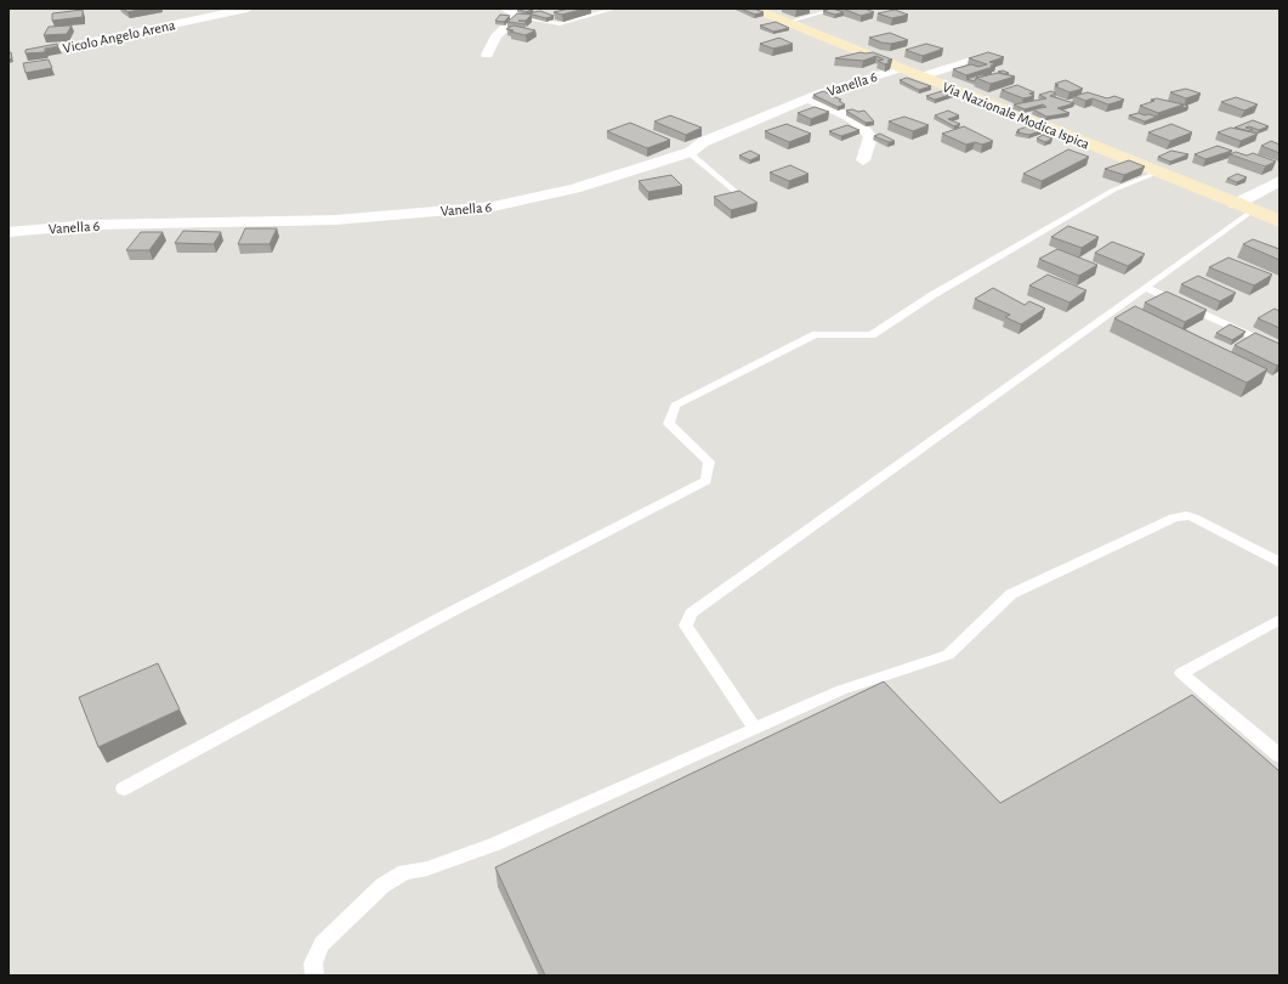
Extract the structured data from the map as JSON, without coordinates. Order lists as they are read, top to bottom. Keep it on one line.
{"streets":{"main road":["Via Nazionale Modica Ispica"],"street":["Vicolo Angelo Arena","Vanella 6"]},"crossings":[["Vanella 6","Via Nazionale Modica Ispica"]]}
